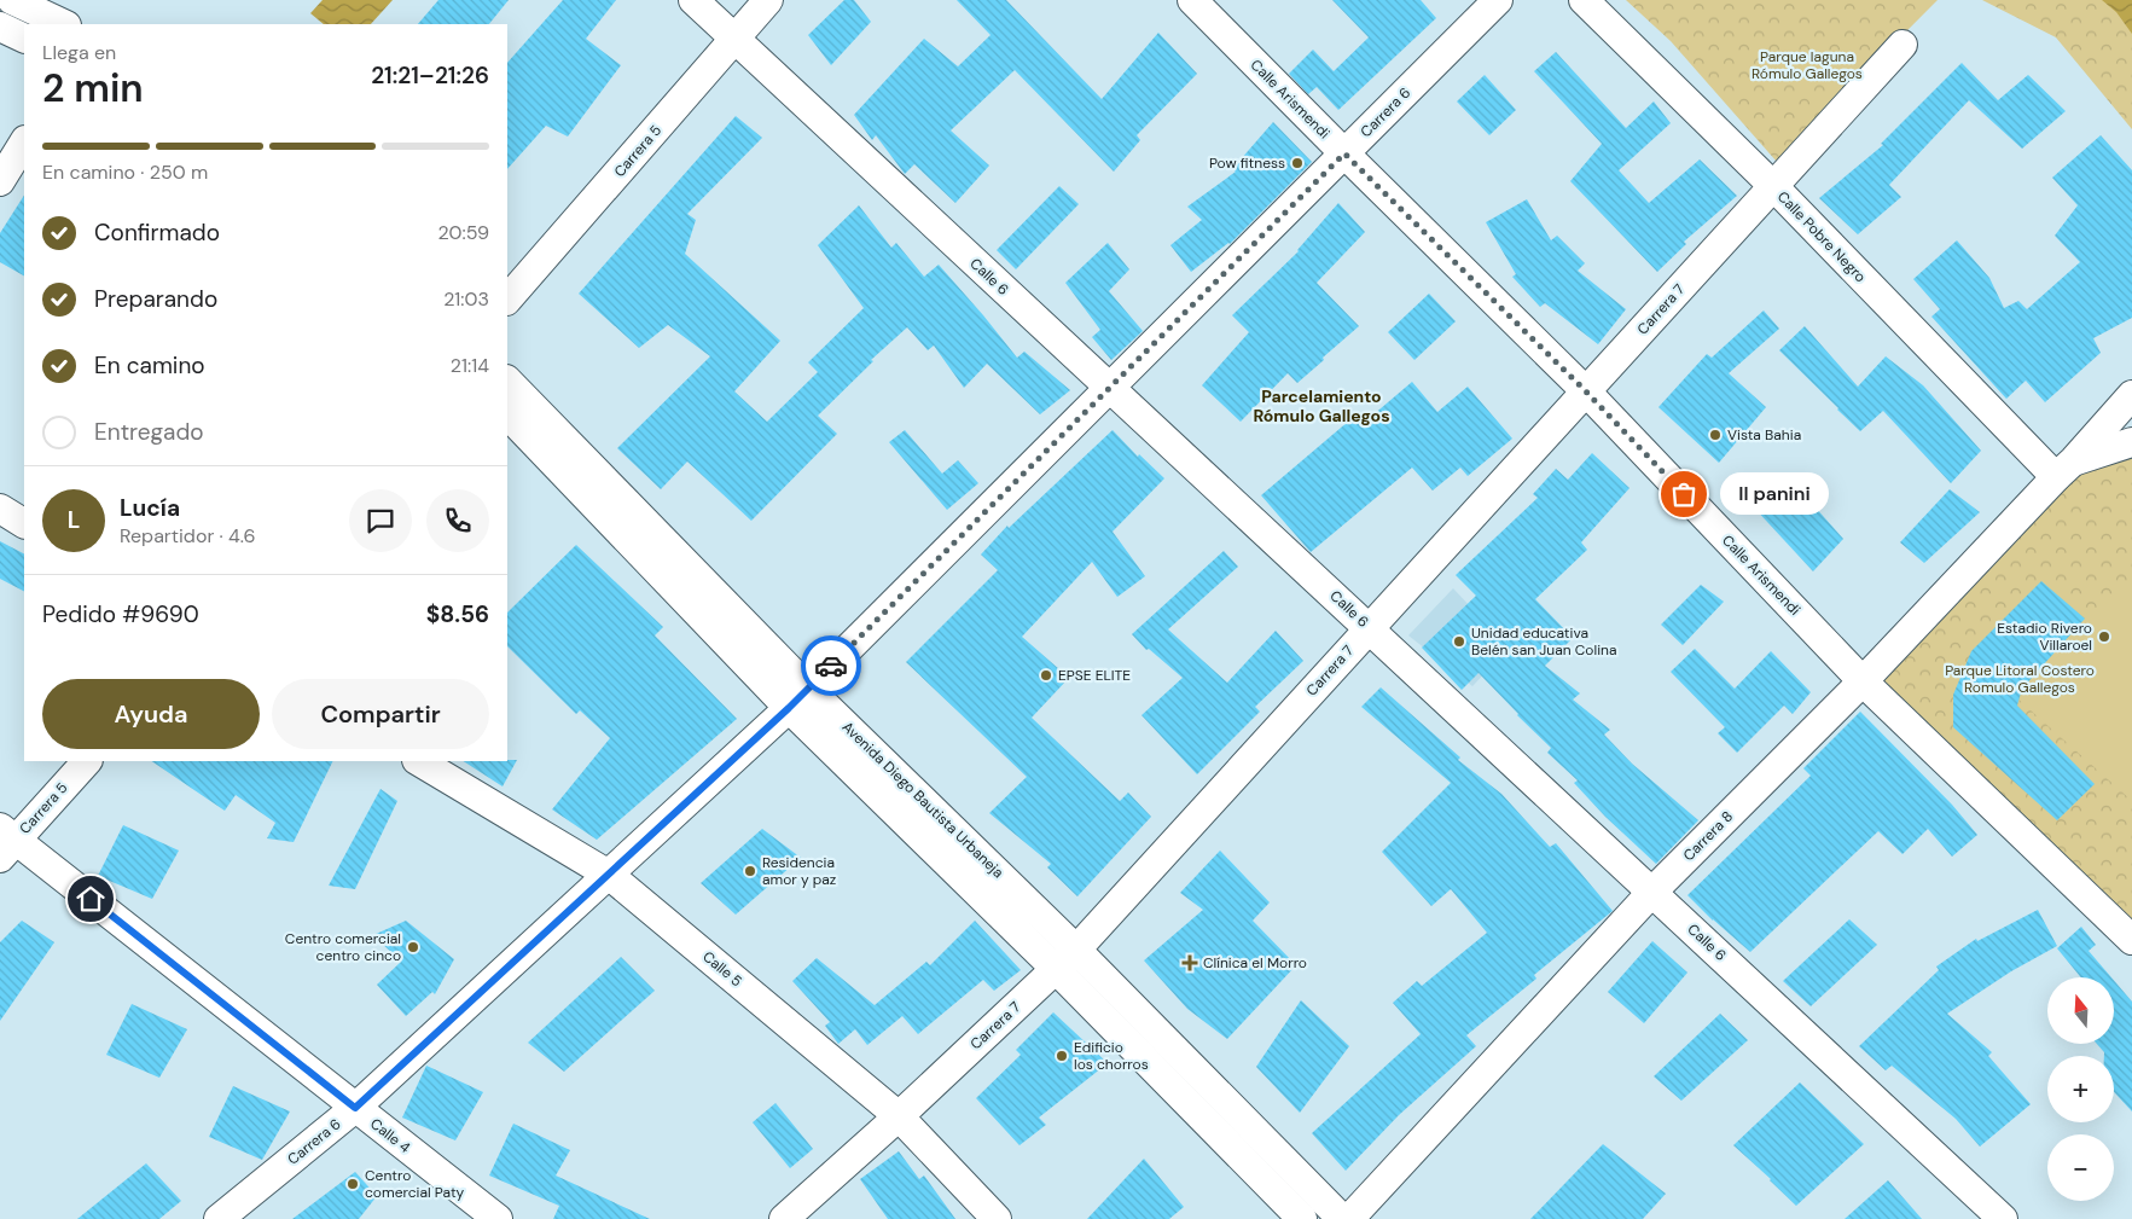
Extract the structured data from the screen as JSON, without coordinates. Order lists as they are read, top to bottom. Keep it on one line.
{"streets":{"street":["Calle Arismendi","Carrera 6","Carrera 5","Calle Pobre Negro","Calle 6","Carrera 7","Avenida Diego Bautista Urbaneja","Carrera 8","Calle 5","Calle 4"]},"crossings":[["Calle Arismendi","Carrera 6"],["Calle Arismendi","Carrera 7"],["Calle Arismendi","Carrera 8"],["Carrera 6","Calle 6"],["Carrera 6","Avenida Diego Bautista Urbaneja"],["Carrera 6","Calle 5"],["Carrera 6","Calle 4"],["Carrera 5","Calle 6"],["Carrera 5","Calle 4"],["Calle Pobre Negro","Carrera 7"],["Calle Pobre Negro","Carrera 8"],["Calle 6","Carrera 7"],["Calle 6","Carrera 8"],["Carrera 7","Avenida Diego Bautista Urbaneja"],["Carrera 7","Calle 5"]],"districts":["Parcelamiento Rómulo Gallegos"],"parks":["Parque laguna Rómulo Gallegos","Parque Litoral Costero Romulo Gallegos"],"places":{"other":["Pow fitness","Vista Bahia","Il panini","Estadio Rivero Villaroel","Unidad educativa Belén san Juan Colina","EPSE ELITE","Residencia amor y paz","Centro comercial centro cinco","Edificio los chorros","Centro comercial Paty"],"health":["Clínica el Morro"]},"north":"top","page":{"heading":["2 min","Llega en","21:21–21:26"],"panel":["Lucía","Repartidor · 4.6","Pedido #9690","$8.56"],"bar":"En camino · 250 m","list":[["Confirmado","20:59"],["Preparando","21:03"],["En camino","21:14"],"Entregado"],"bubble":"Il panini","round":"L","buttons":["Ayuda","Compartir"],"map_buttons":["+","−"]}}
